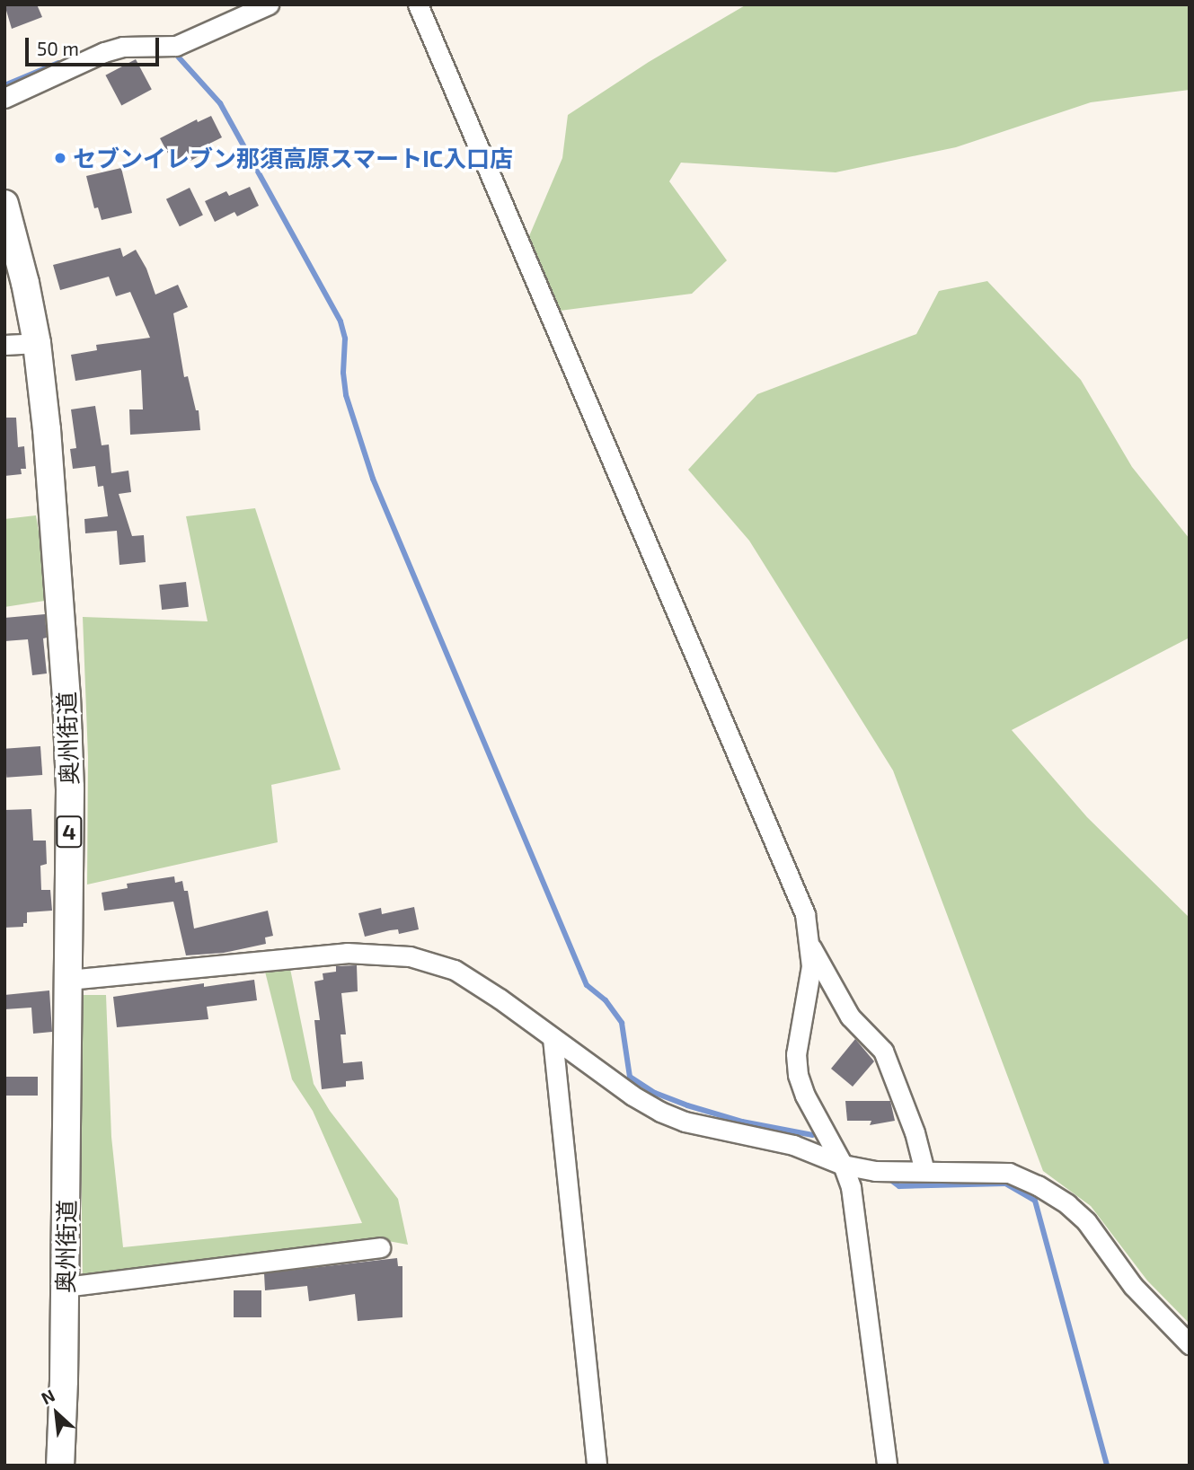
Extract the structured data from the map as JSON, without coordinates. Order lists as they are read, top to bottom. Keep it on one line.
{"streets":{"highway":["奥州街道","4"]},"places":["セブンイレブン那須高原スマートIC入口店"],"scale_bar":"50 m","north":"top left"}
